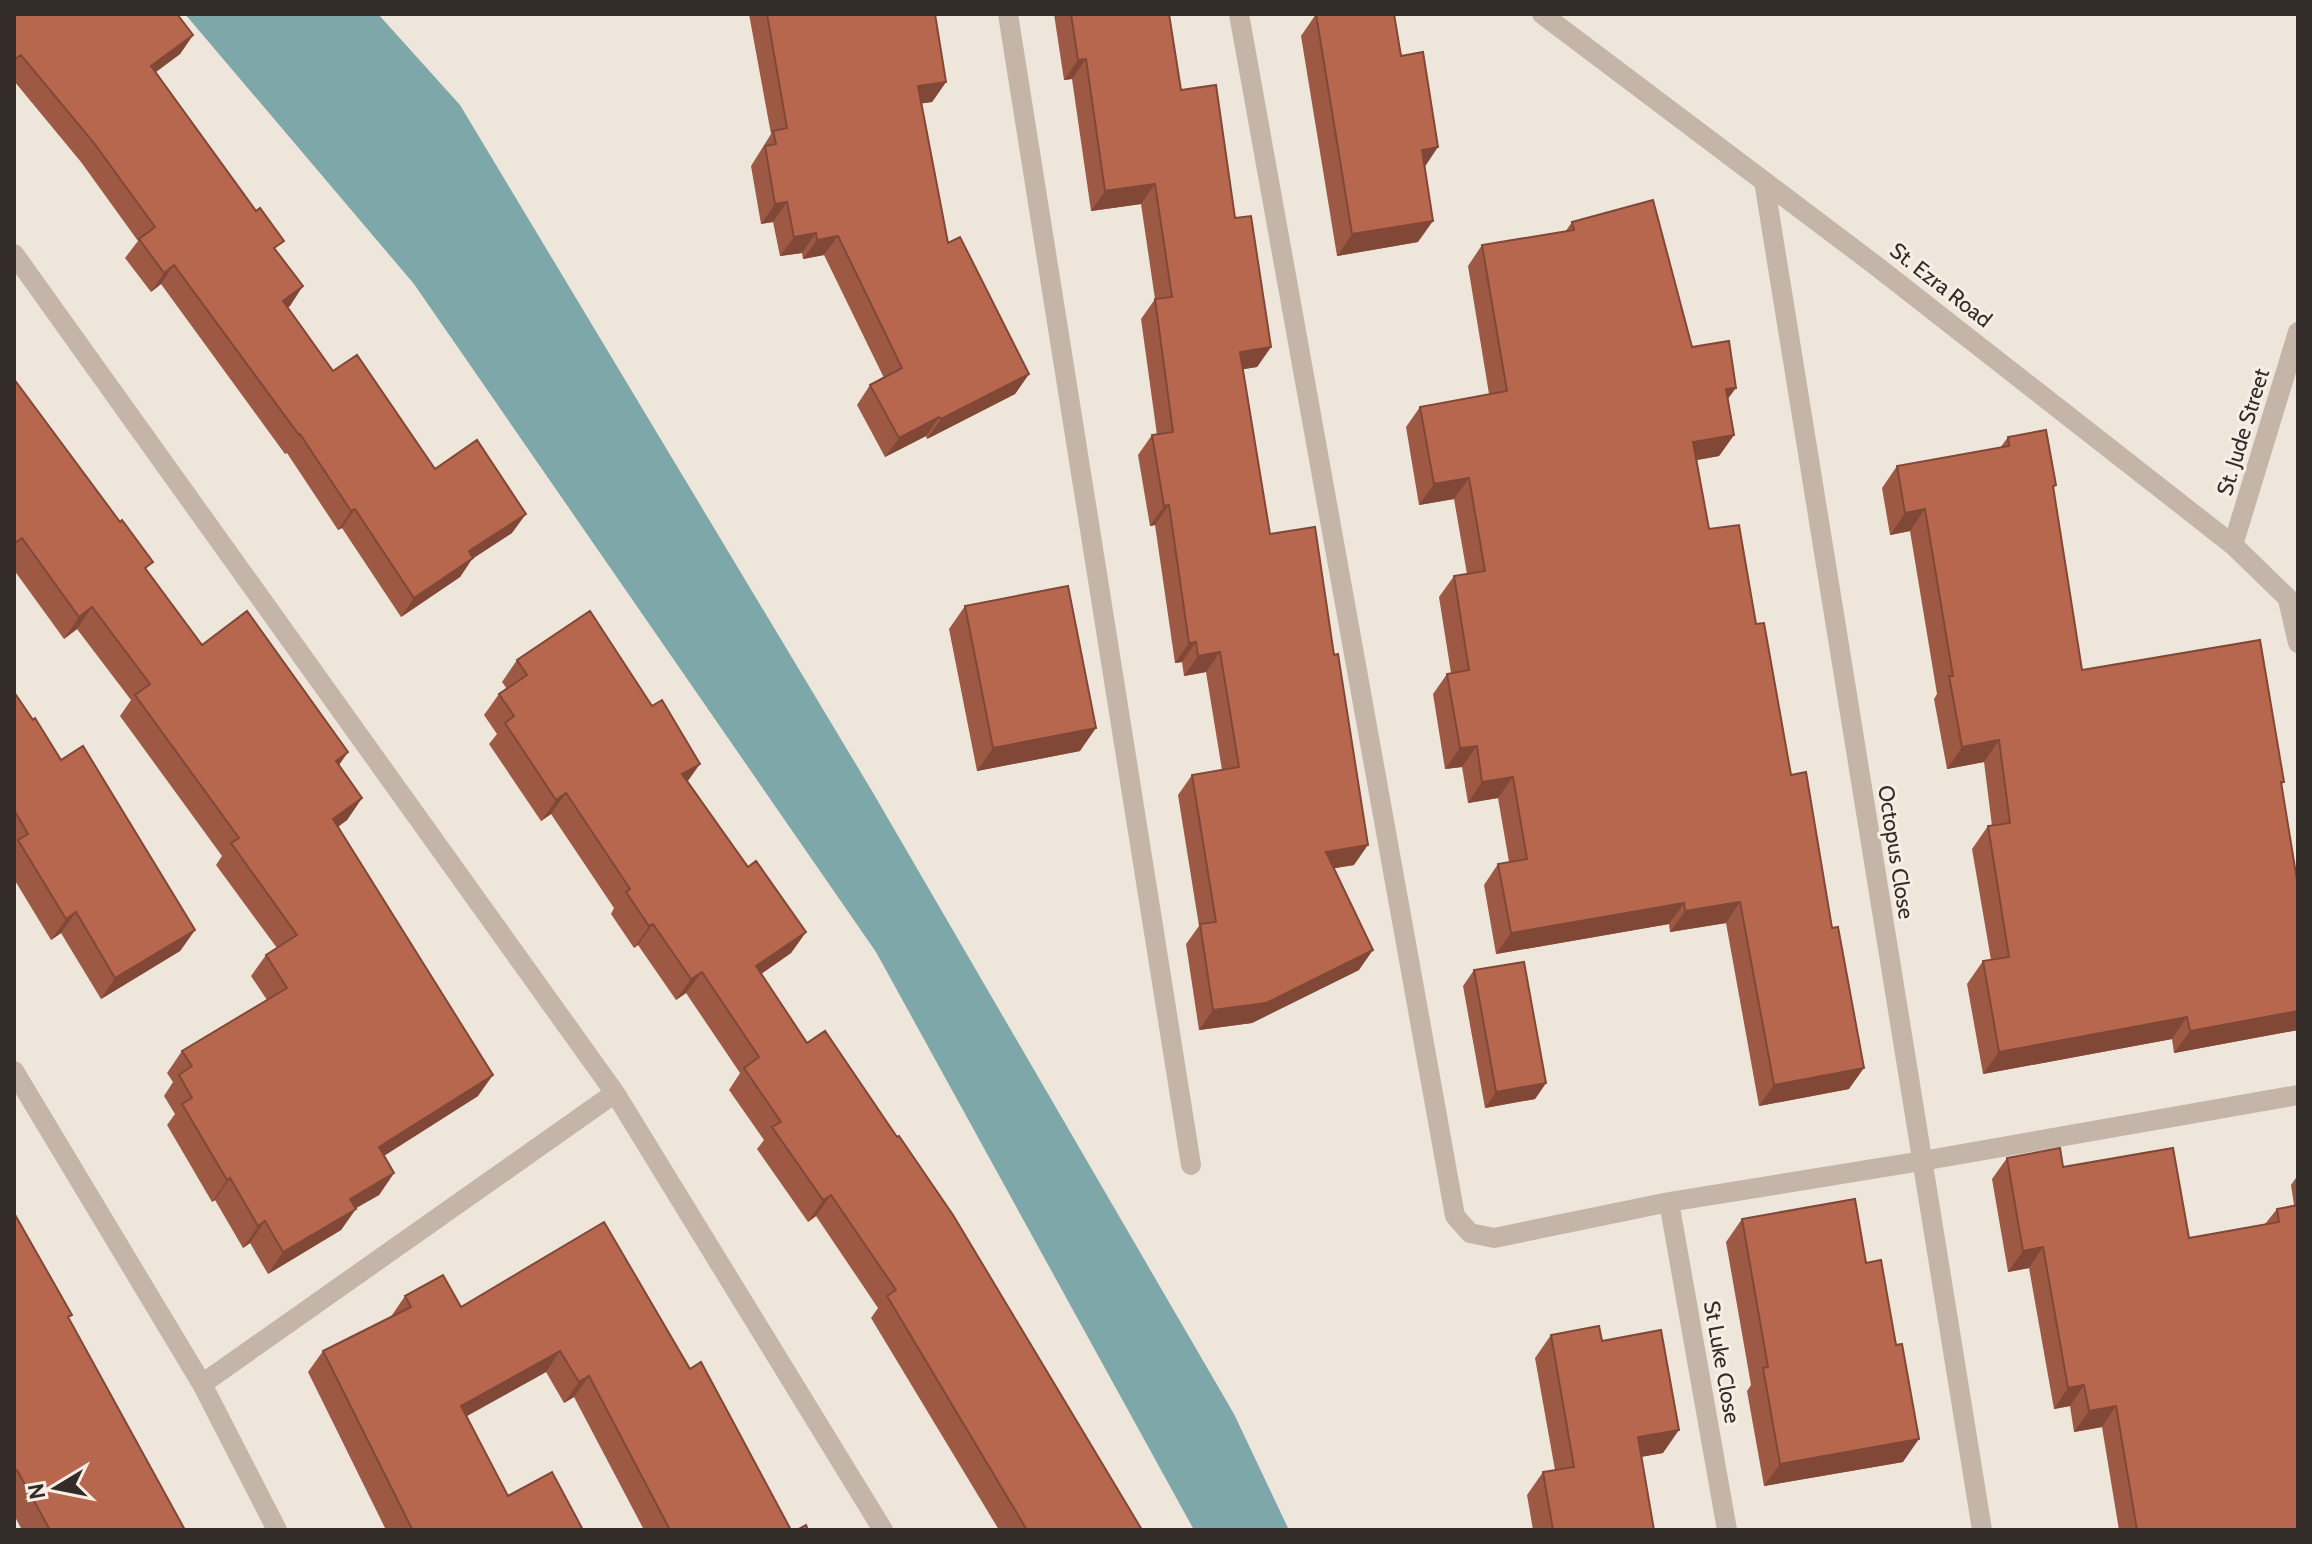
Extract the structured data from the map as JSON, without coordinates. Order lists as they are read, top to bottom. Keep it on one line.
{"streets":{"street":["St. Ezra Road","St. Jude Street","Octopus Close","St Luke Close"]},"crossings":[["St. Ezra Road","St. Jude Street"],["St. Ezra Road","Octopus Close"]],"north":"left"}
